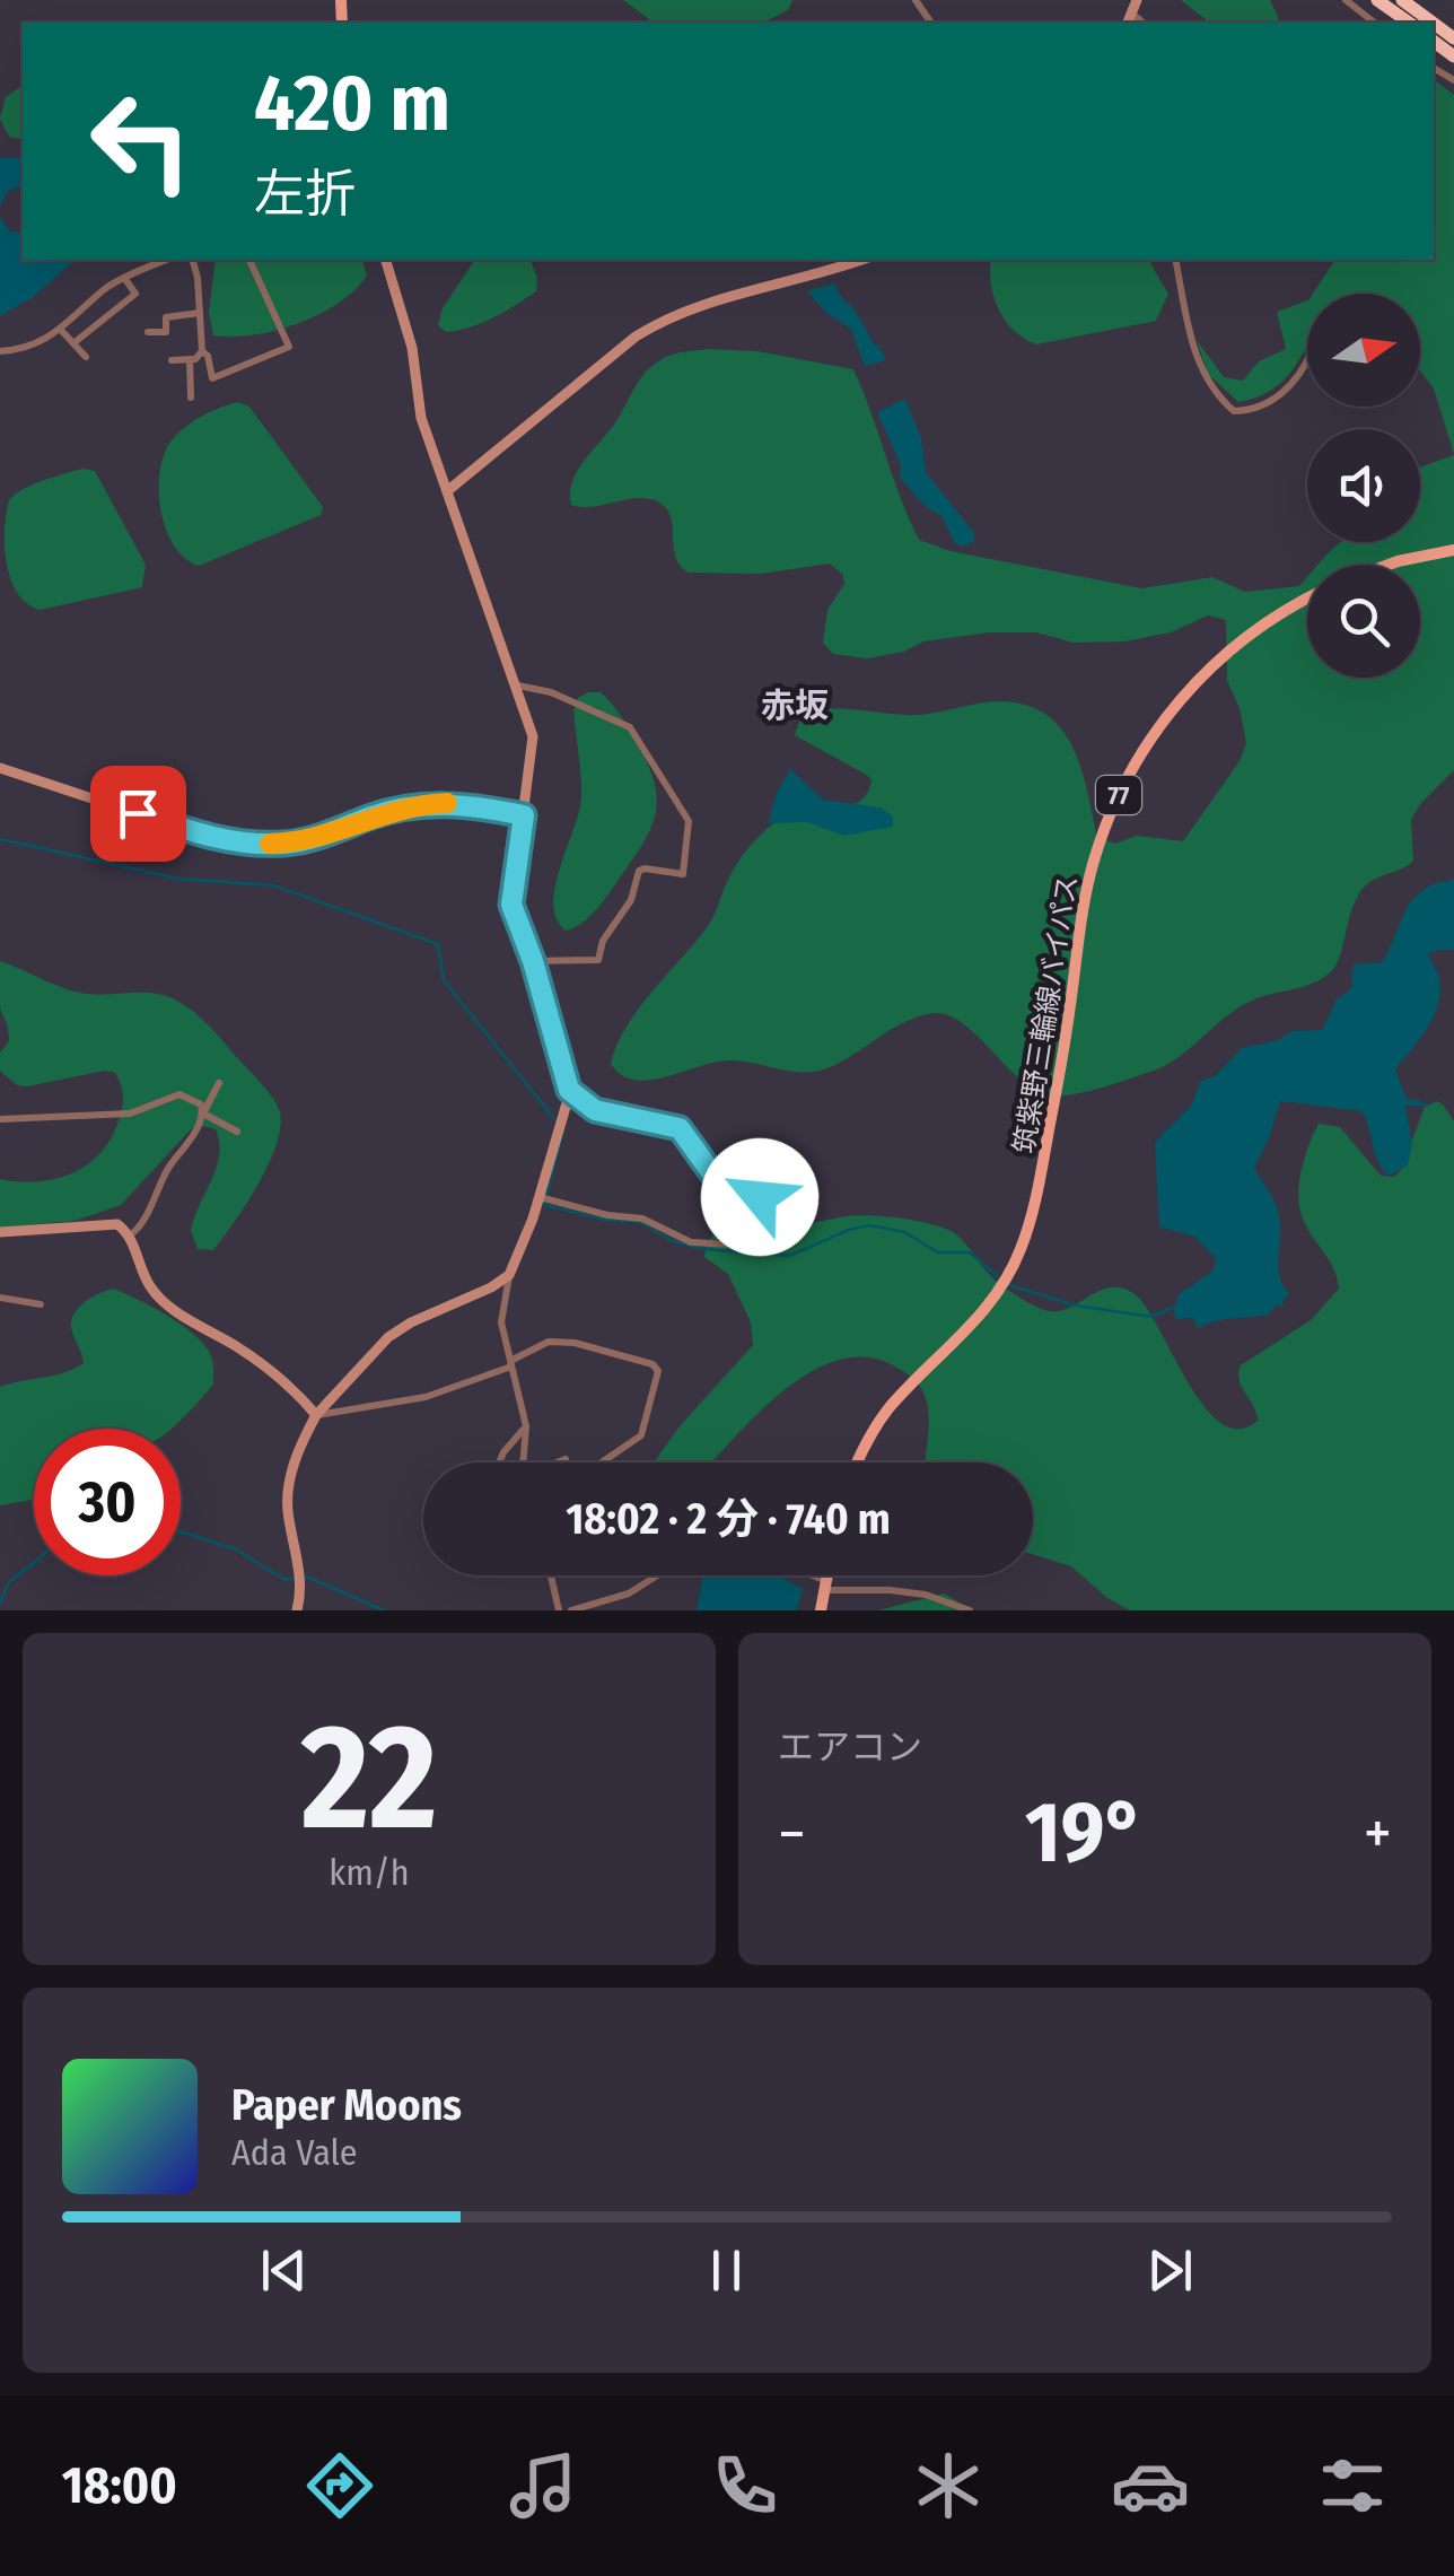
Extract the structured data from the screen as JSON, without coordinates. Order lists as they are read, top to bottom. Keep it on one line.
{"streets":{"main road":["77","筑紫野三輪線バイパス"]},"districts":["赤坂"],"north":"right","page":{"turn":["420 m","左折"],"limit":"30","trip":"18:02 · 2 分 · 740 m","tile":[["22","km/h"],"エアコン"],"heat":["−","19°","+"],"song":["Paper Moons","Ada Vale"],"tabs":"18:00"}}
